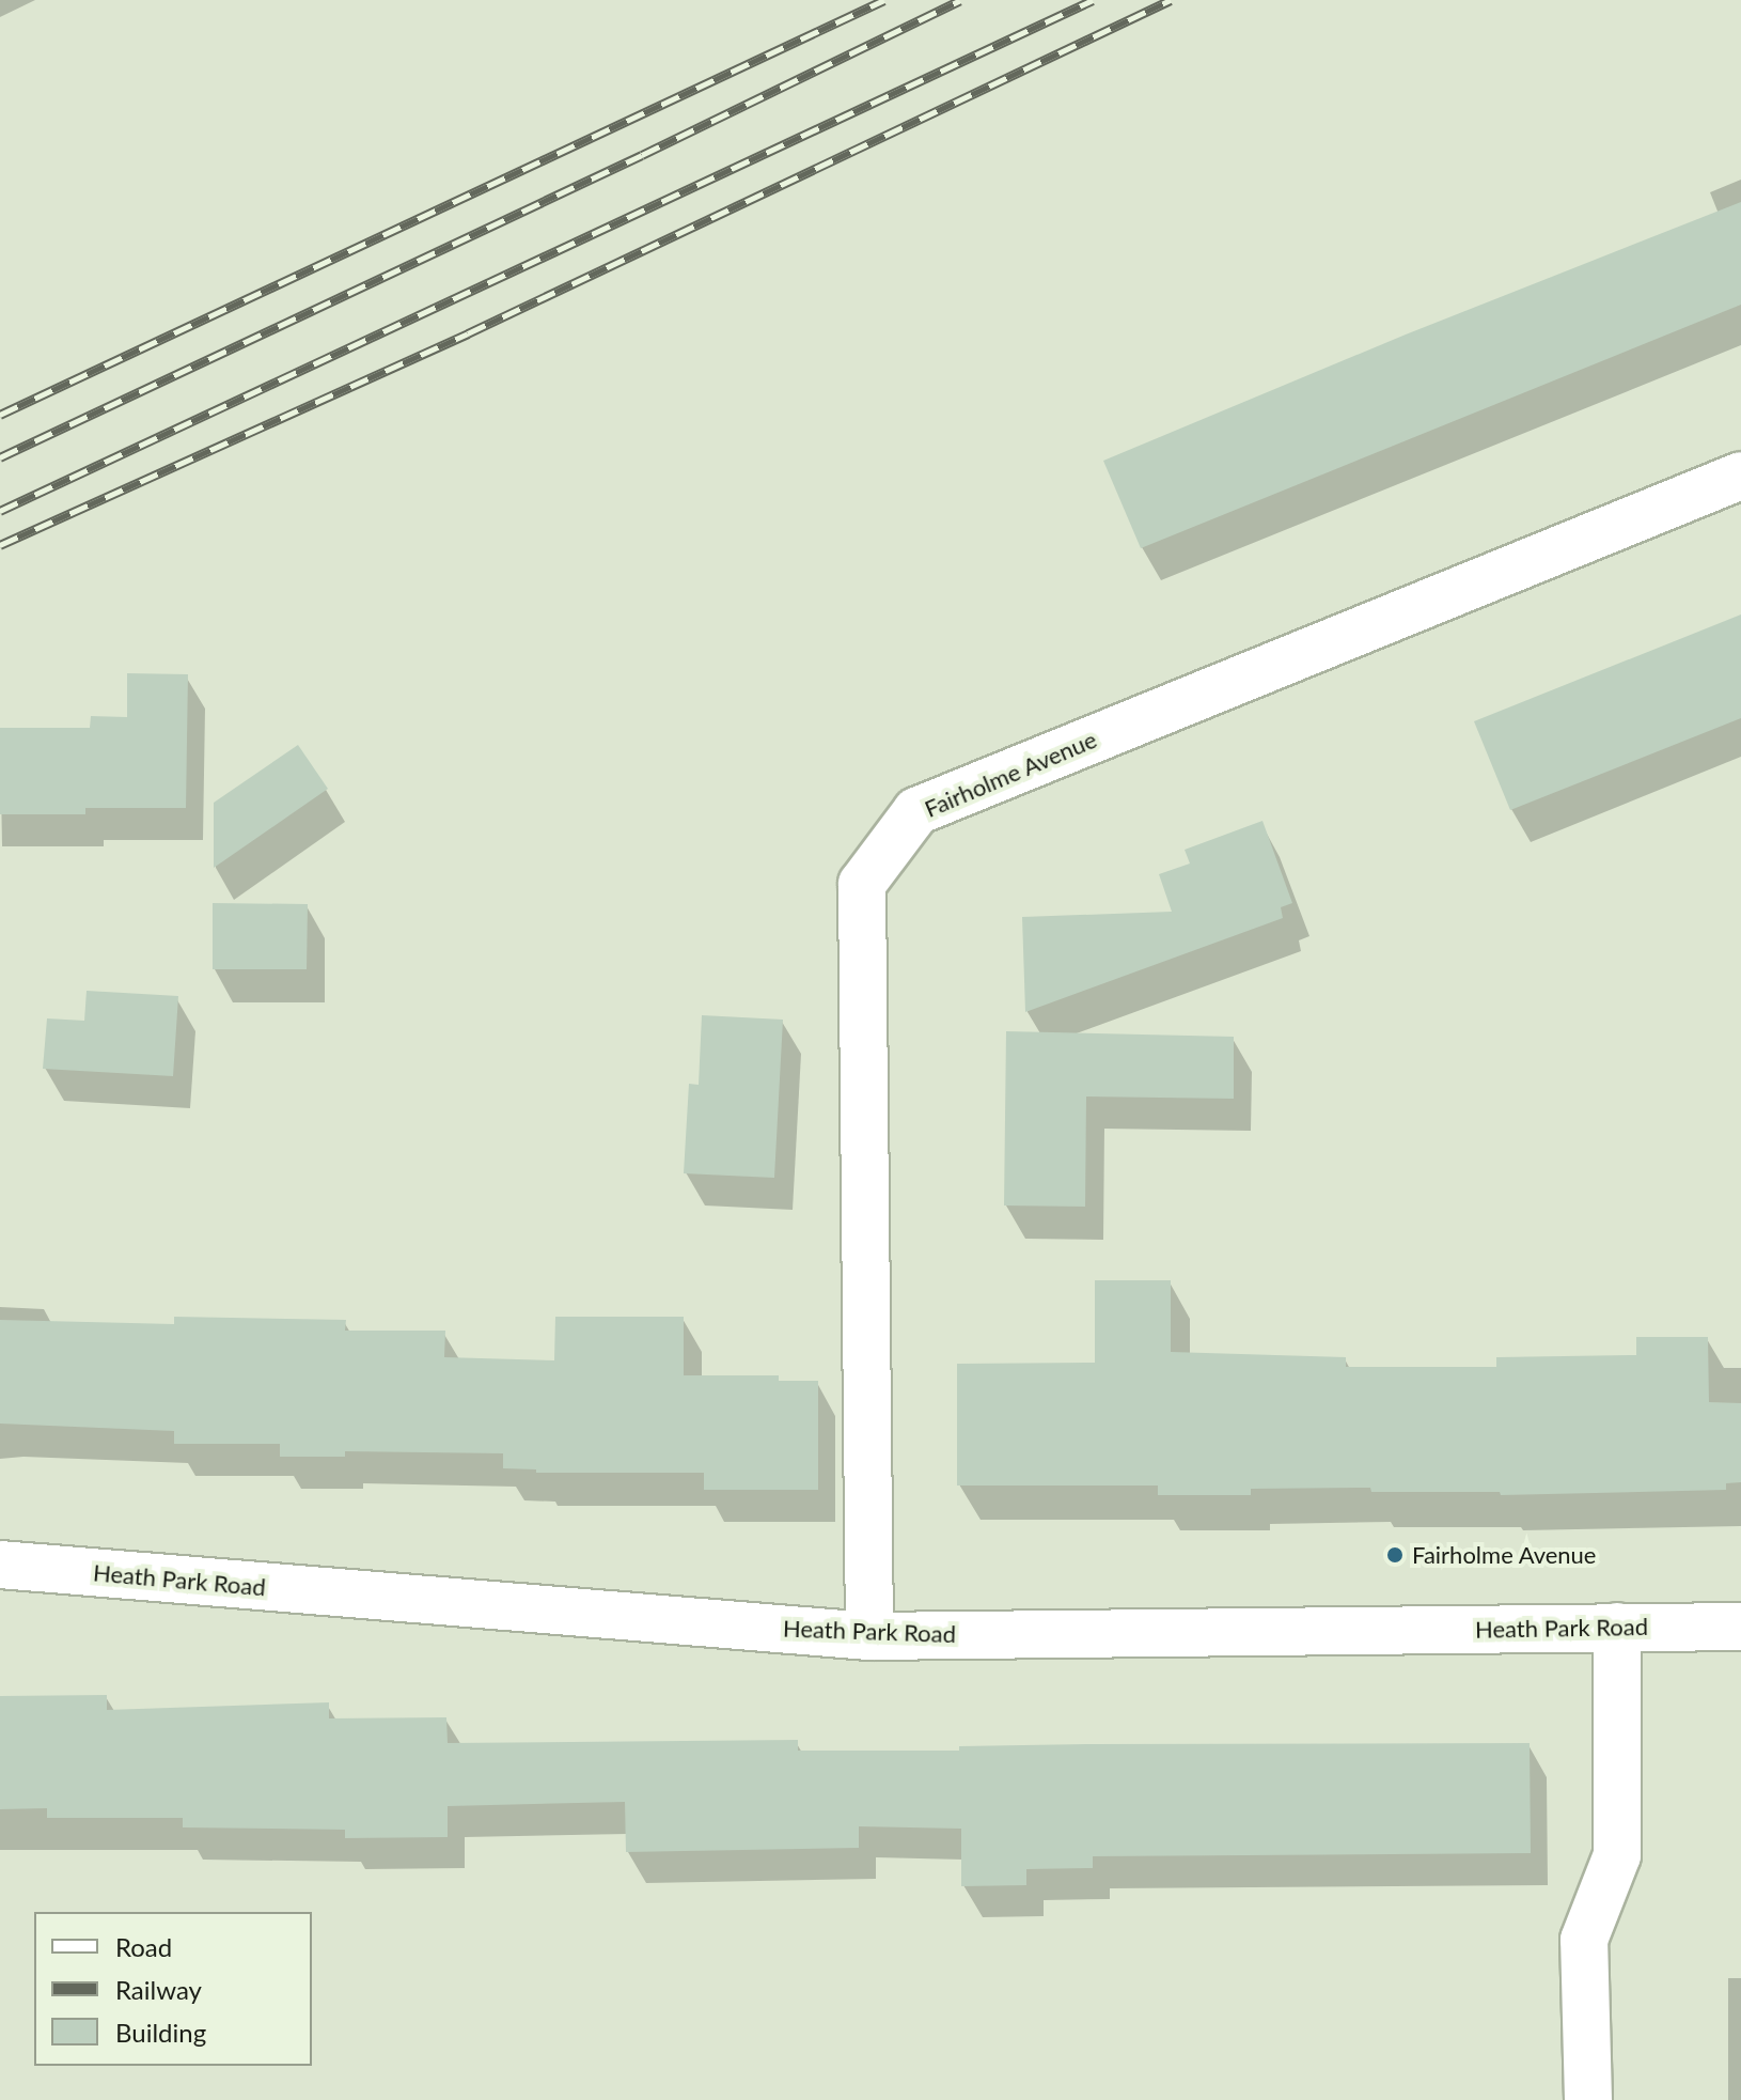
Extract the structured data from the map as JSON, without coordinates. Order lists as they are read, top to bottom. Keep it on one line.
{"streets":{"street":["Fairholme Avenue","Heath Park Road"]},"crossings":[["Fairholme Avenue","Heath Park Road"]],"places":["Fairholme Avenue"],"legend":["Road","Railway","Building"]}
